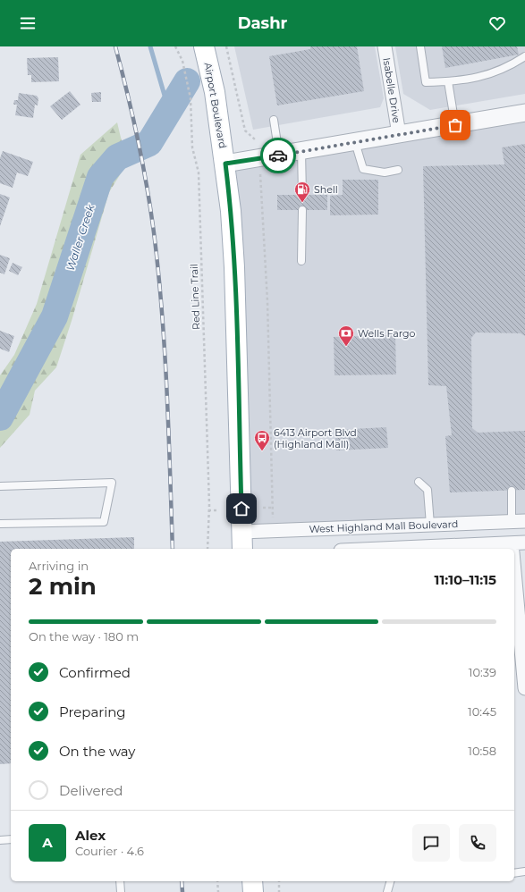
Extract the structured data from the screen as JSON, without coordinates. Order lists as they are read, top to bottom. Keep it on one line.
{"streets":{"main road":["Airport Boulevard"],"street":["Isabelle Drive","West Highland Mall Boulevard"],"path":["Red Line Trail"]},"crossings":[["Airport Boulevard","West Highland Mall Boulevard"]],"water":["Waller Creek"],"places":{"fuel station":["Shell"],"bank":["Wells Fargo"],"bus stop":["6413 Airport Blvd (Highland Mall)"]},"page":{"header":"Dashr","heading":["2 min","Arriving in","11:10–11:15"],"panel":["Alex","Courier · 4.6"],"bar":"On the way · 180 m","list":[["Confirmed","10:39"],["Preparing","10:45"],["On the way","10:58"],"Delivered"],"round":"A"}}
